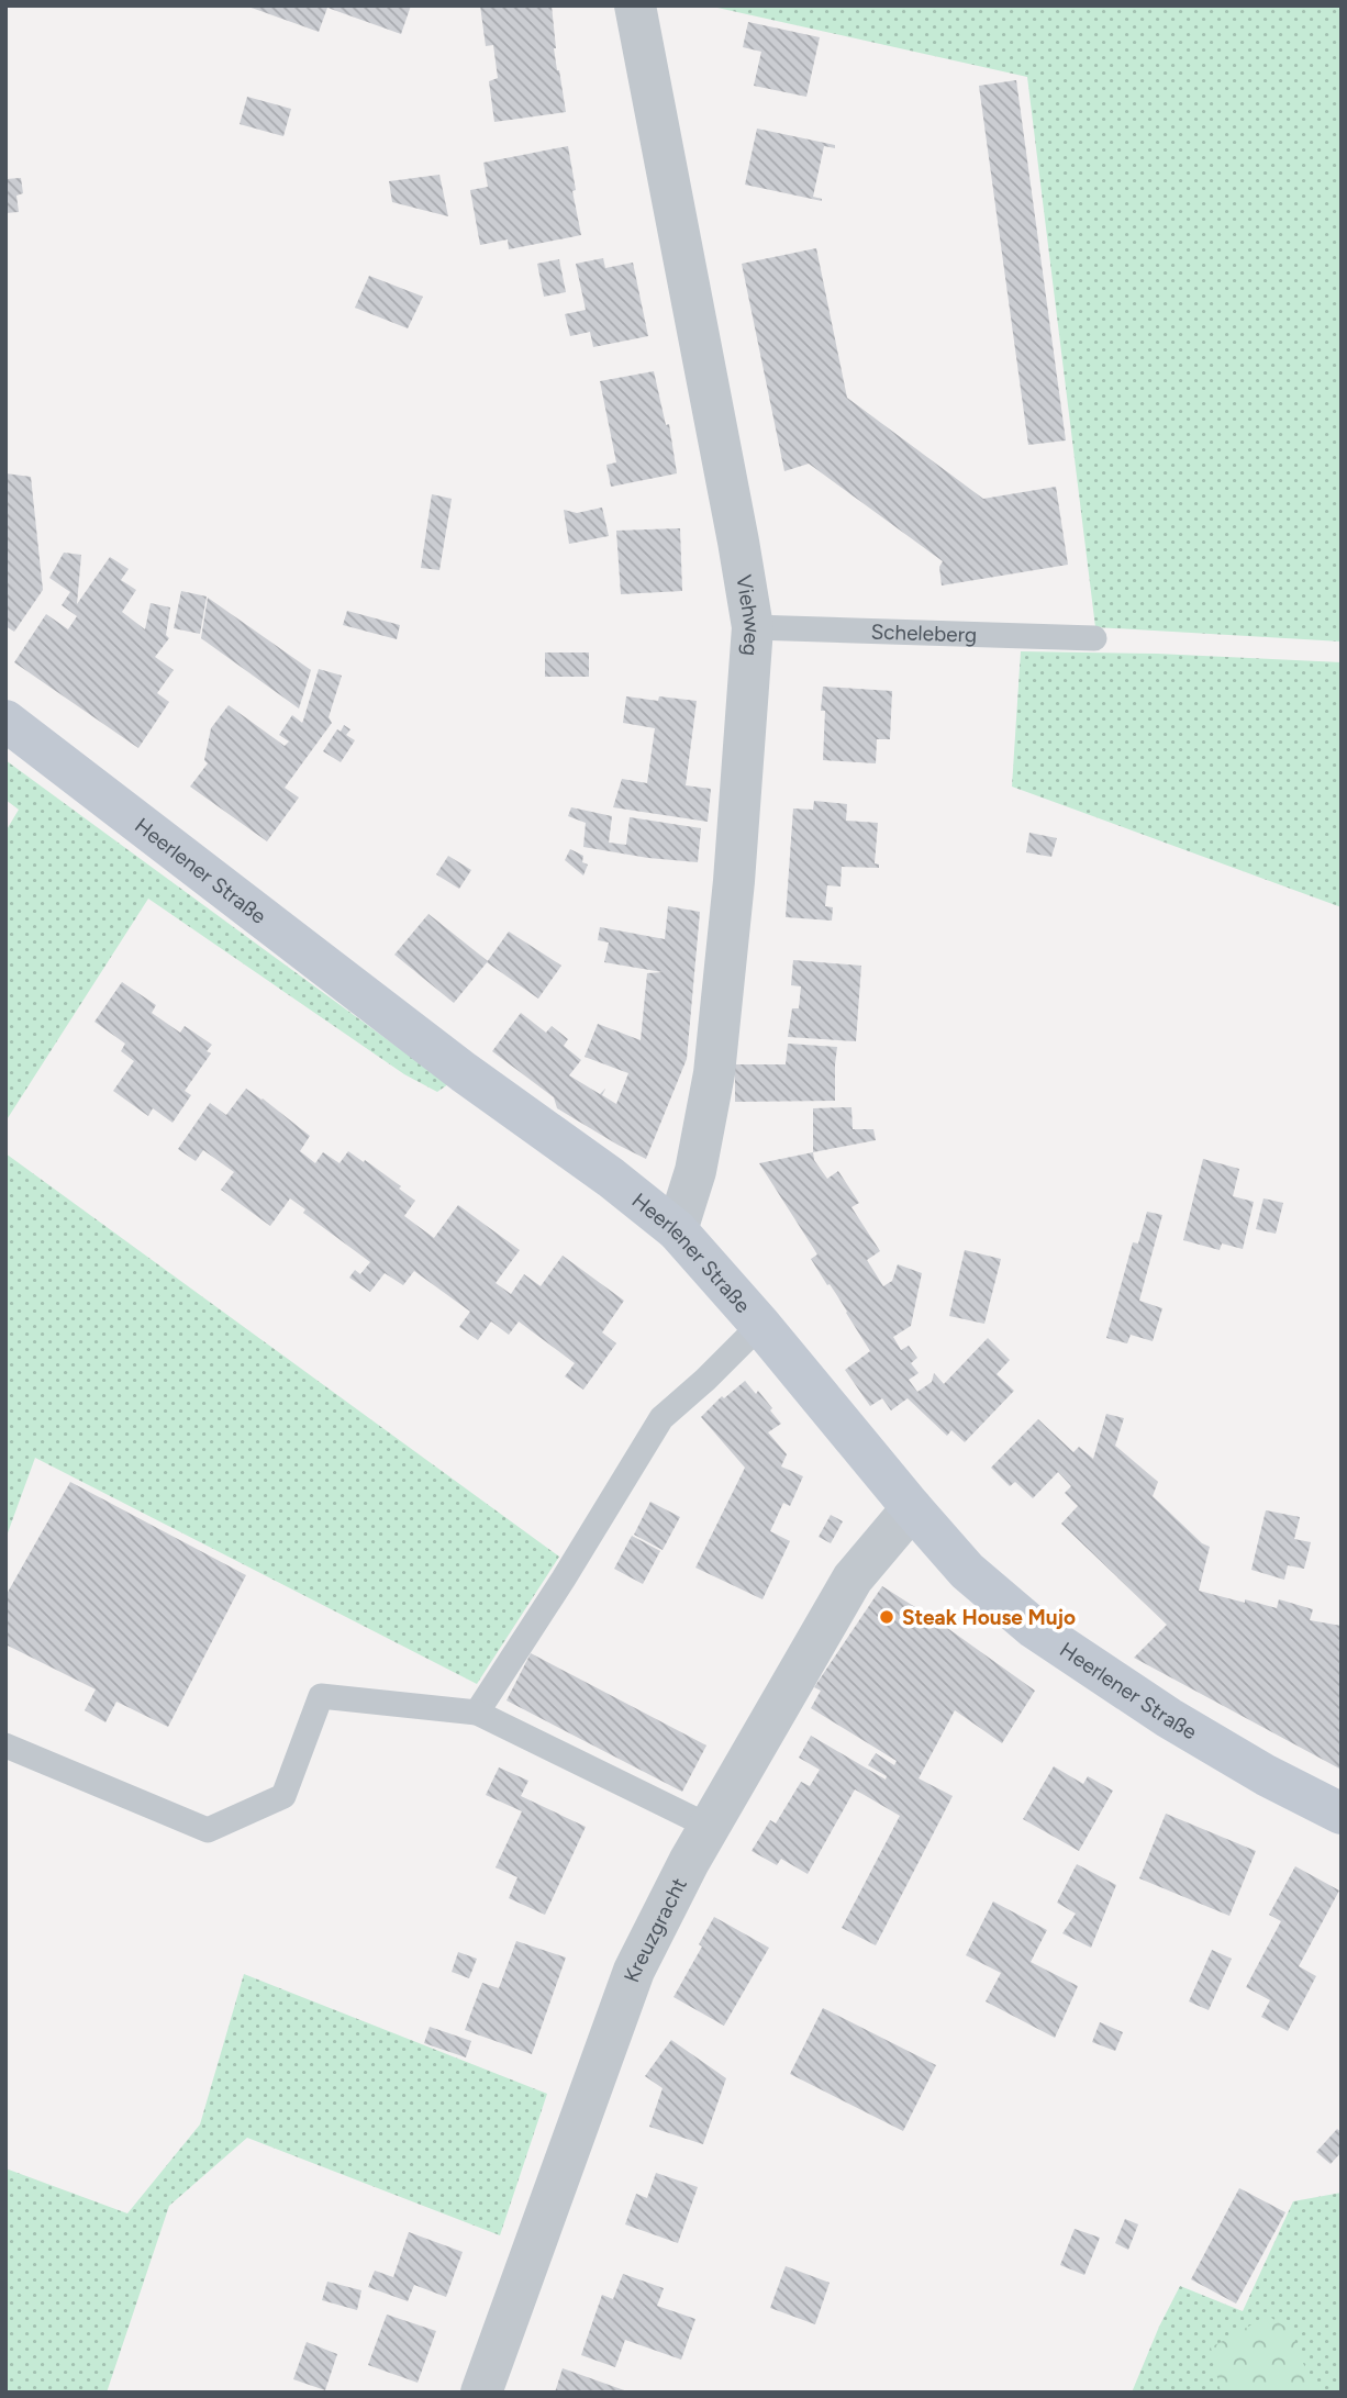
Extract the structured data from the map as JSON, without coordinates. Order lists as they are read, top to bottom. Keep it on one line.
{"streets":{"main road":["Heerlener Straße"],"street":["Viehweg","Kreuzgracht"],"lane":["Scheleberg"]},"crossings":[["Viehweg","Scheleberg"],["Viehweg","Heerlener Straße"],["Heerlener Straße","Kreuzgracht"]],"places":["Steak House Mujo"]}
